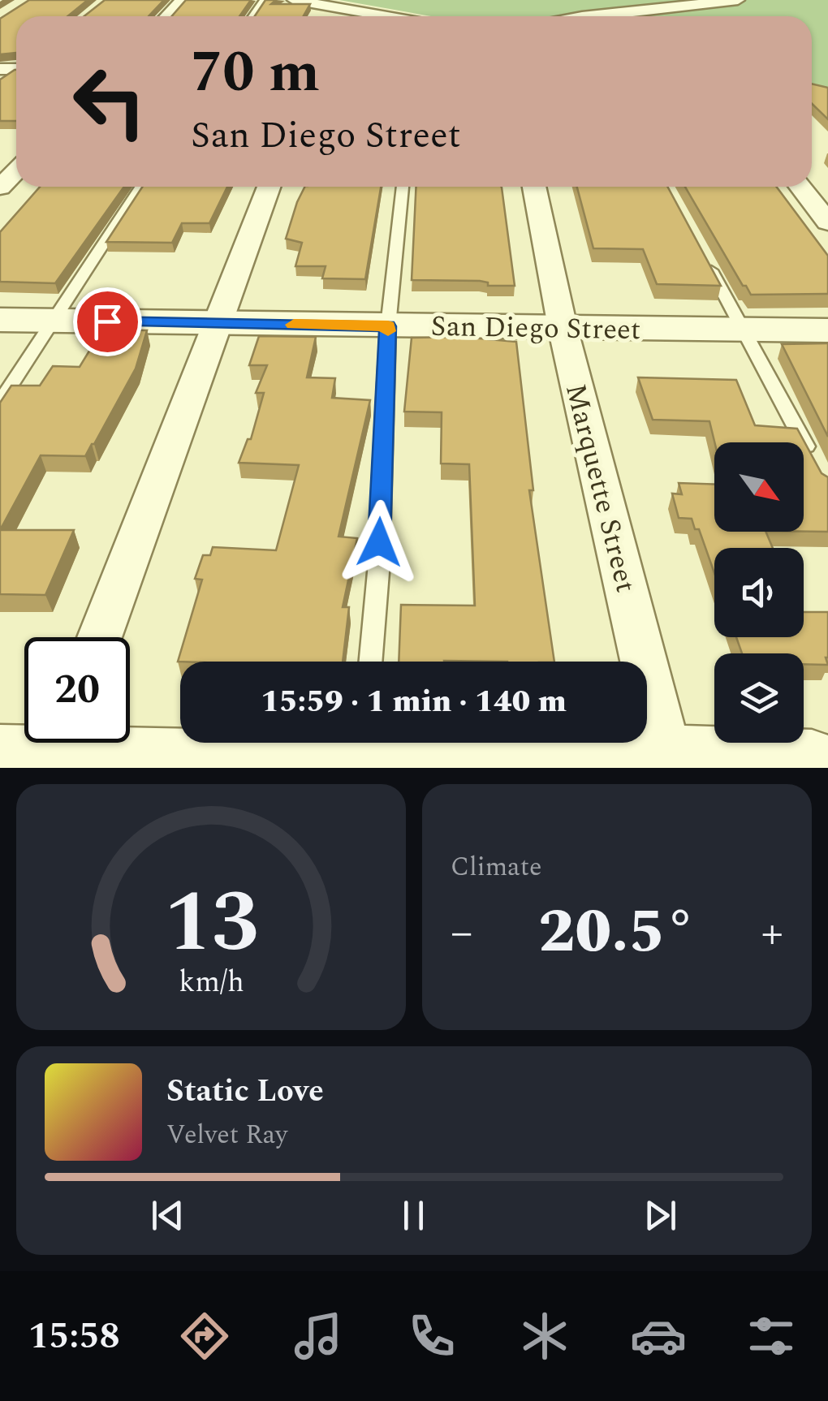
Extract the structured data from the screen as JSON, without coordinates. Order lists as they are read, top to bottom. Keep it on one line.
{"streets":{"street":["San Diego Street","Marquette Street"]},"crossings":[["San Diego Street","Marquette Street"]],"north":"bottom right","page":{"turn":["70 m","San Diego Street"],"limit":"20","trip":"15:59 · 1 min · 140 m","tile":"Climate","heat":["−","20.5°","+"],"song":["Static Love","Velvet Ray"],"tabs":"15:58","gauge":["13","km/h"]}}
